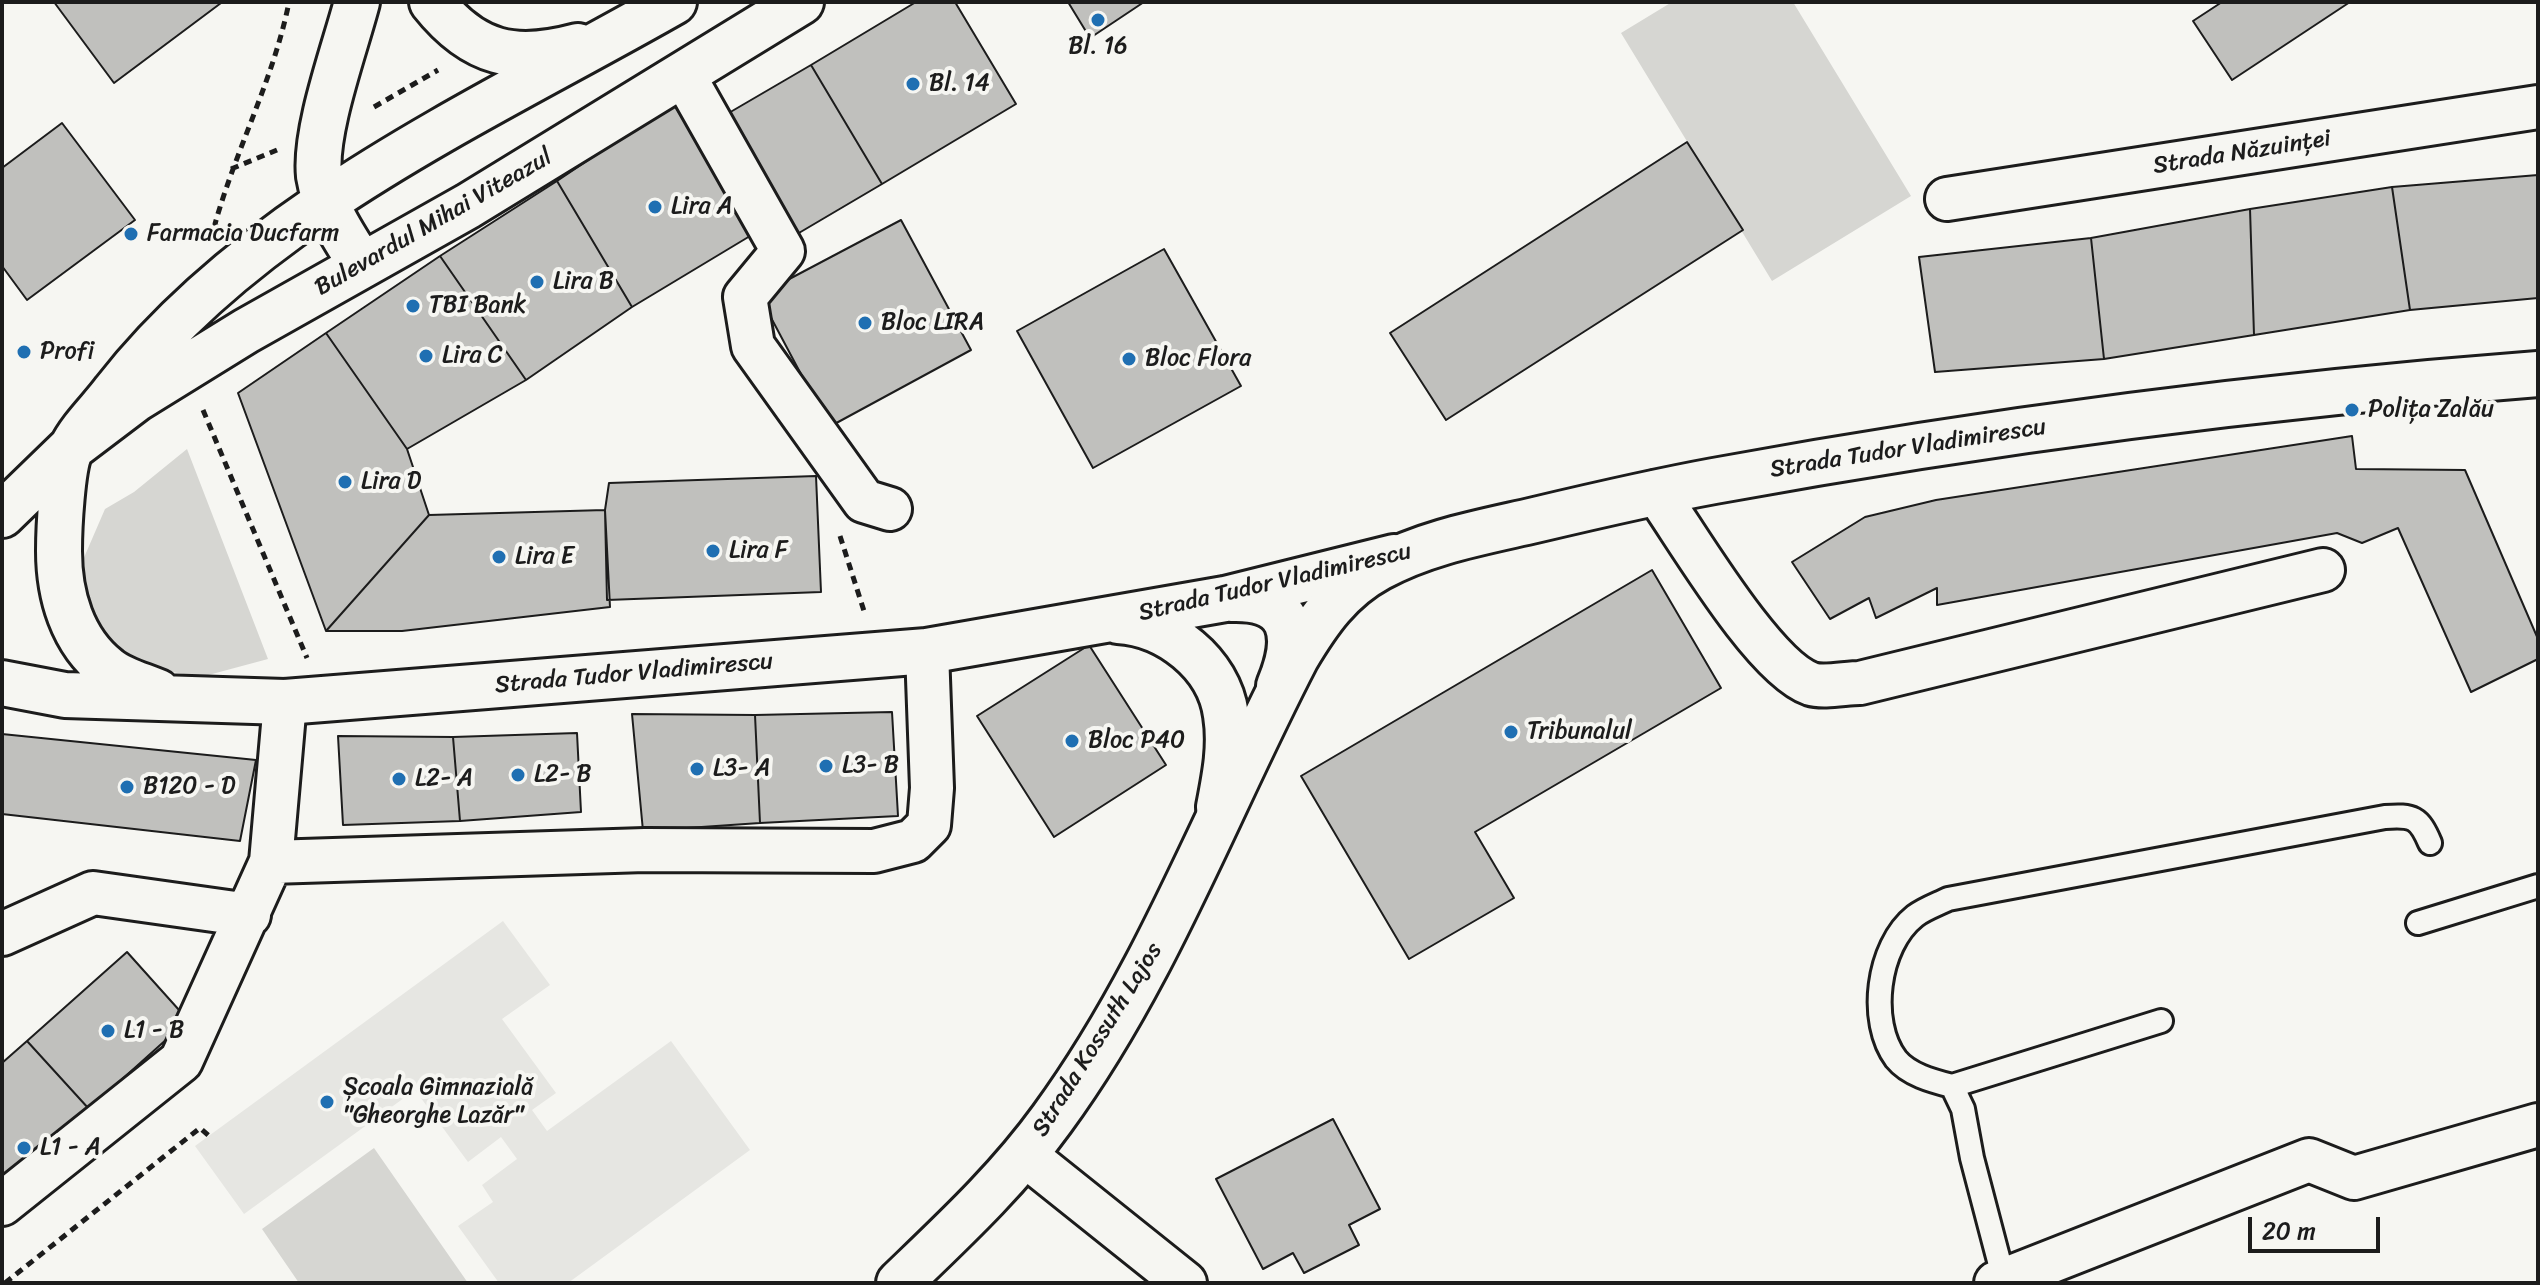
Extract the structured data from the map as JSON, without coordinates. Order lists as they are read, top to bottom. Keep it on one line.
{"streets":{"main road":["Bulevardul Mihai Viteazul","Strada Tudor Vladimirescu","Strada Kossuth Lajos"],"street":["Strada Năzuinței"]},"crossings":[["Strada Tudor Vladimirescu","Strada Kossuth Lajos"]],"places":["Bl. 16","Bl. 14","Lira A","Farmacia Ducfarm","Lira B","TBI Bank","Bloc LIRA","Profi","Lira C","Bloc Flora","Polița Zalău","Lira D","Lira F","Lira E","Tribunalul","Bloc P40","L3- B","L3- A","L2- B","L2- A","B120 - D","L1 - B","Școala Gimnazială \"Gheorghe Lazăr\"","L1 - A"],"scale_bar":"20 m"}
